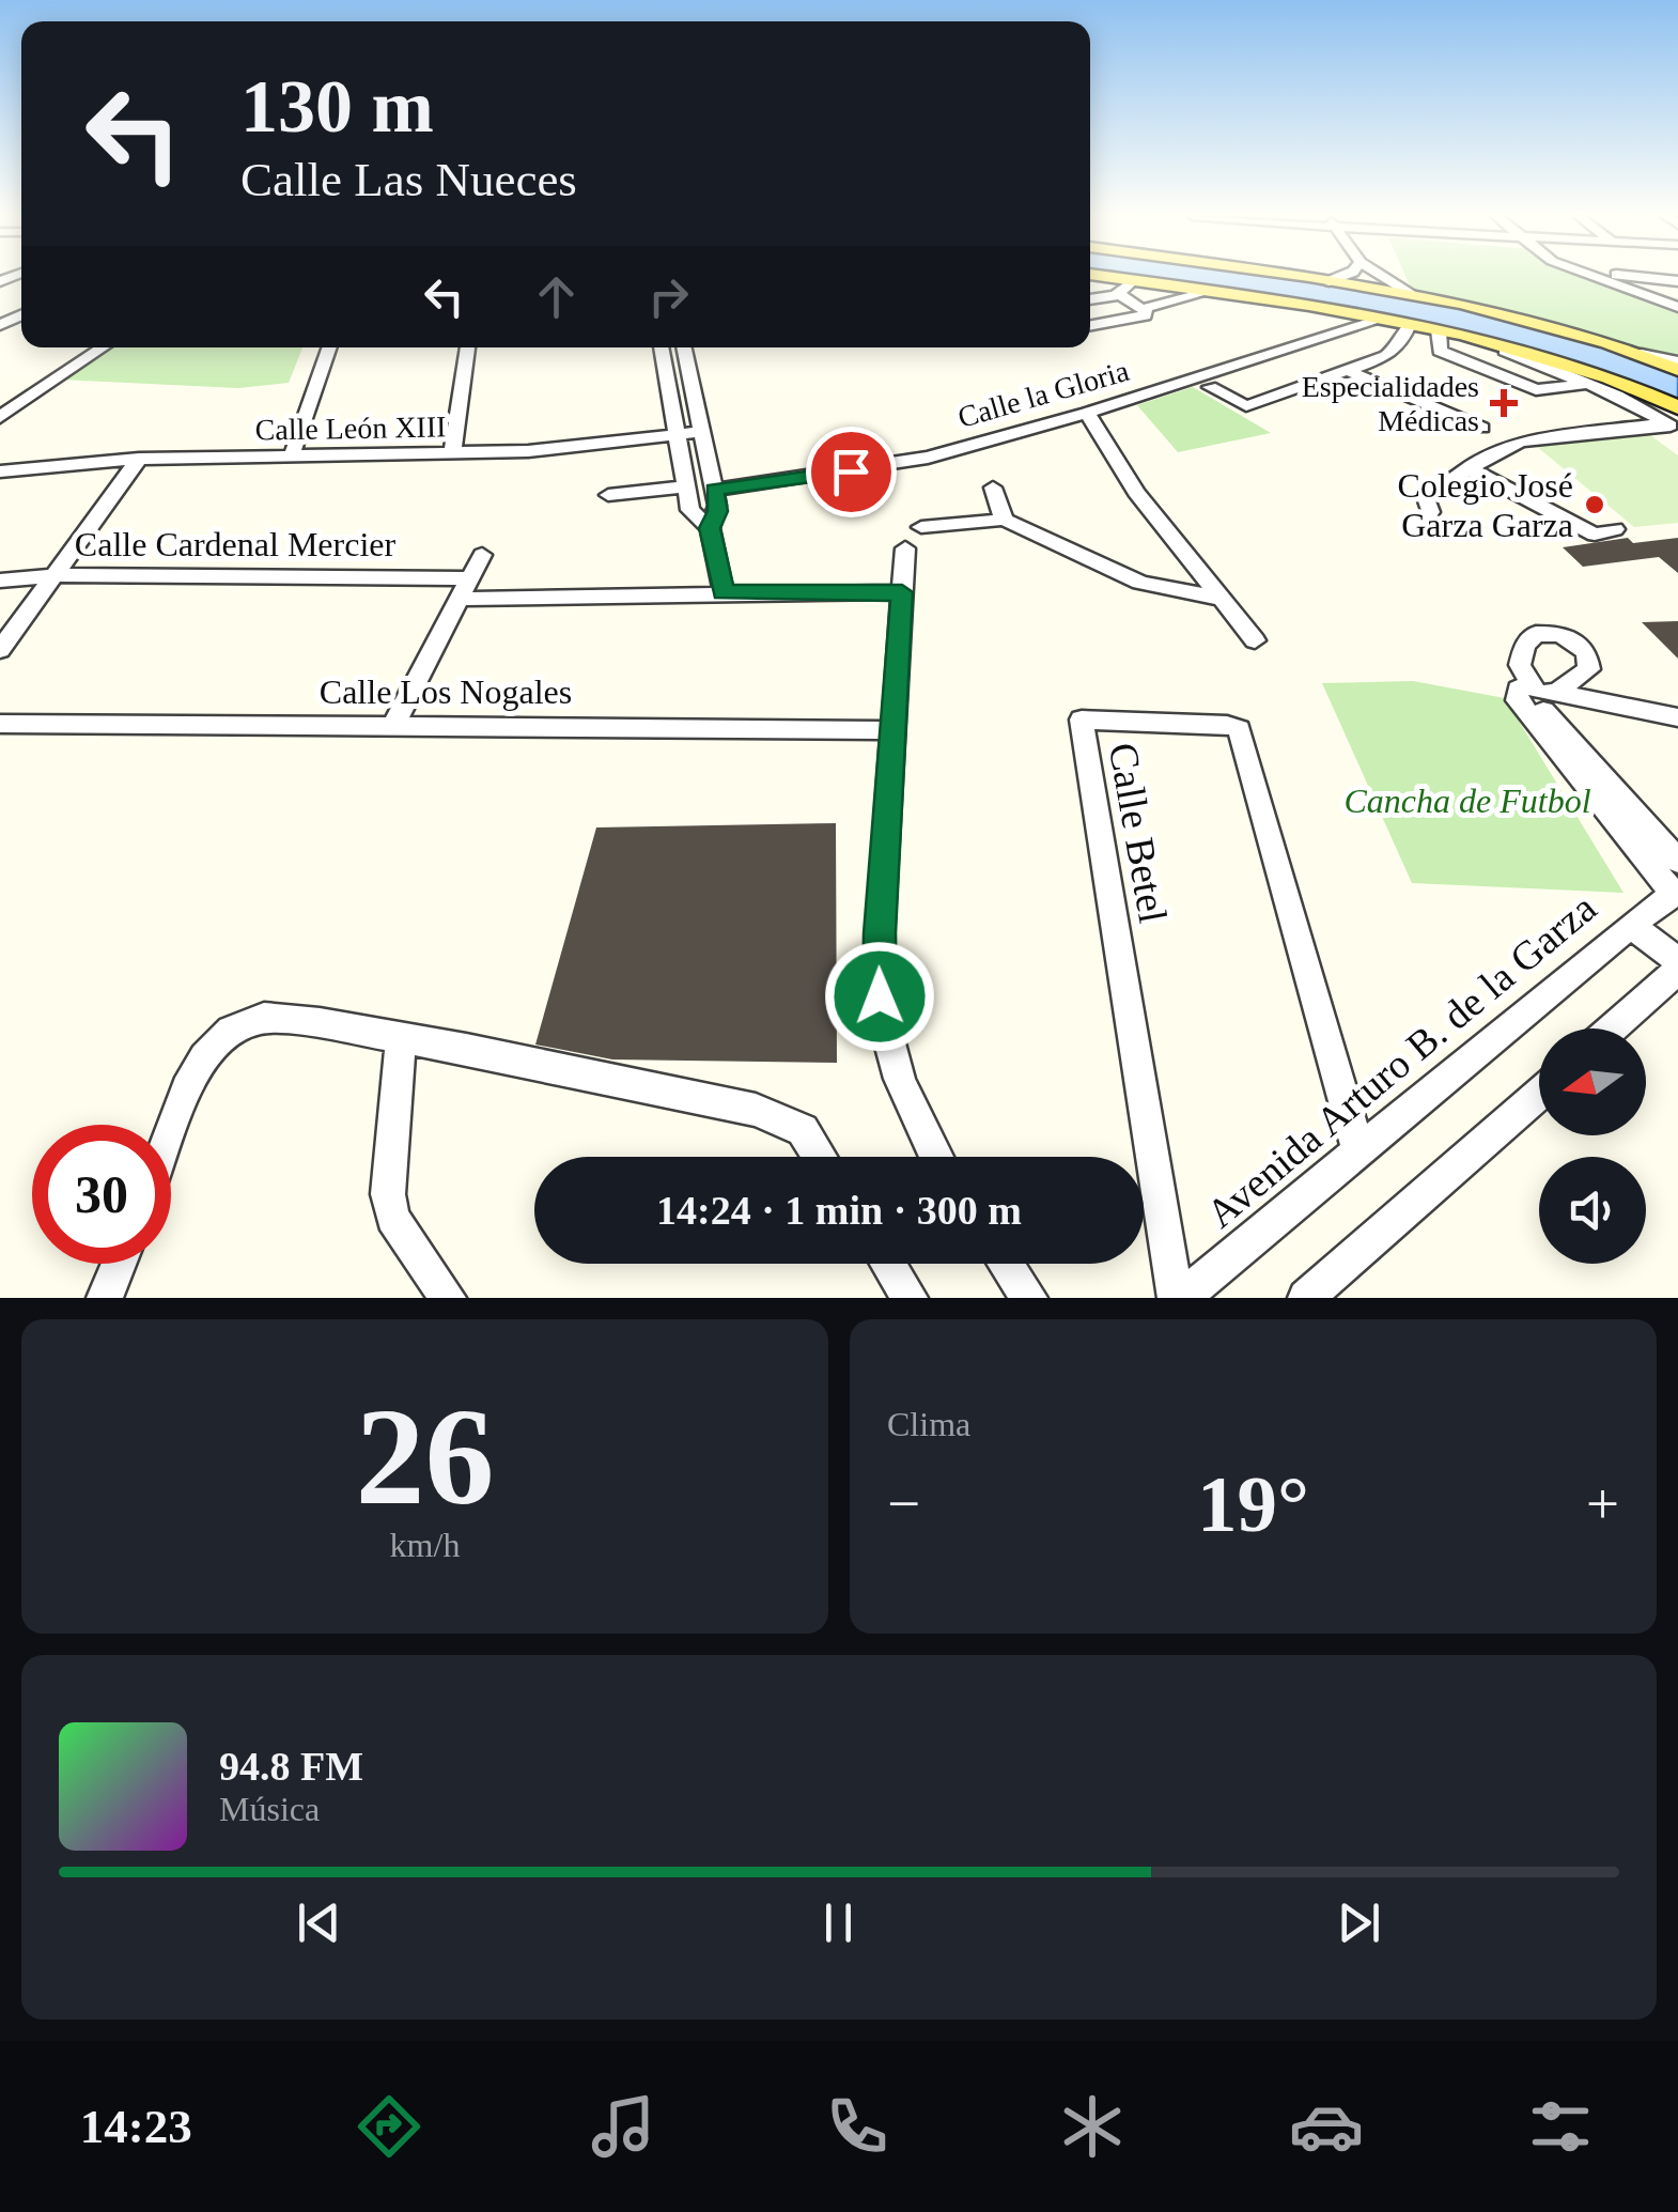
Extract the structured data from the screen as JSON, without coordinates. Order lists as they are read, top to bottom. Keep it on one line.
{"streets":{"street":["Calle la Gloria","Calle León XIII","Calle Cardenal Mercier","Calle Los Nogales","Calle Betel","Avenida Arturo B. de la Garza"]},"crossings":[["Calle Betel","Avenida Arturo B. de la Garza"]],"parks":["Cancha de Futbol"],"places":{"health":["Especialidades Médicas"],"other":["Colegio José Garza Garza"]},"north":"left","page":{"turn":["130 m","Calle Las Nueces"],"limit":"30","trip":"14:24 · 1 min · 300 m","tile":[["26","km/h"],"Clima"],"heat":["−","19°","+"],"song":["94.8 FM","Música"],"tabs":"14:23"}}
